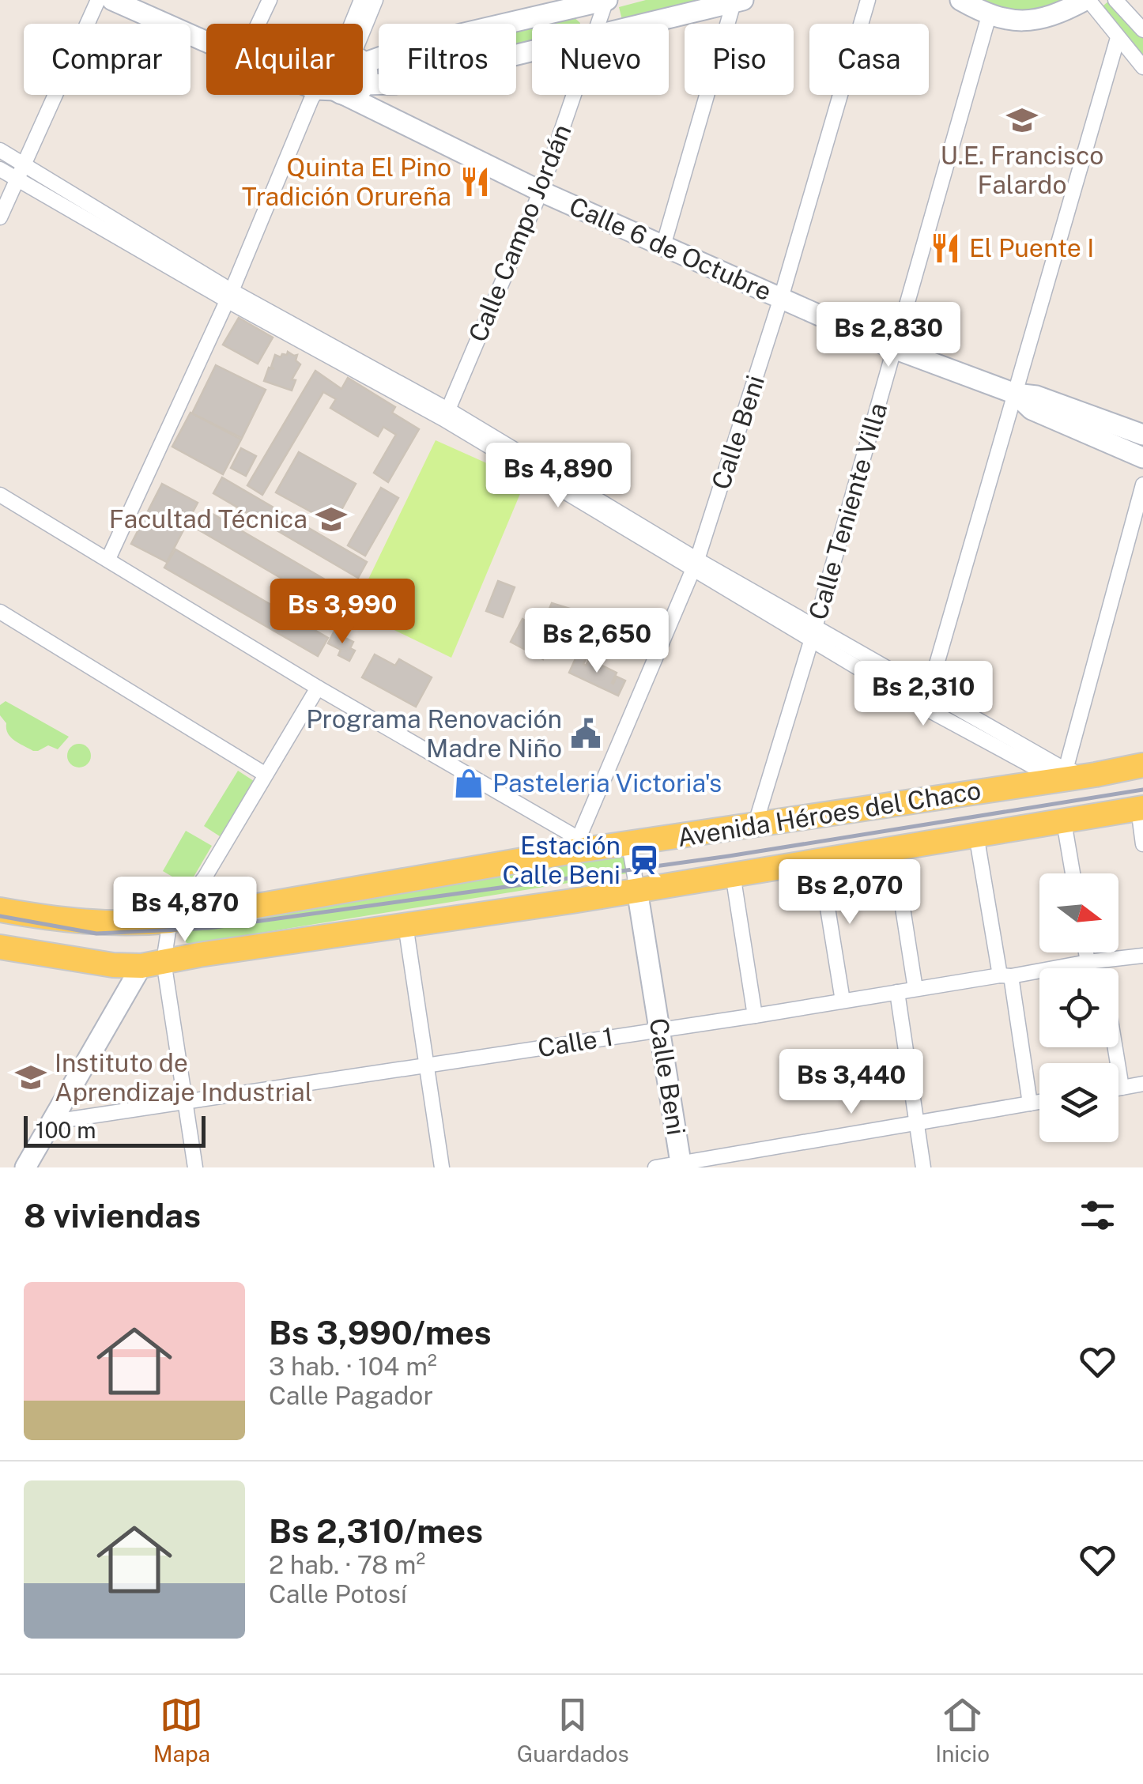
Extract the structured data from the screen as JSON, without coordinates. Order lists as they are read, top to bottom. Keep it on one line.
{"streets":{"main road":["Avenida Héroes del Chaco"],"street":["Calle Campo Jordán","Calle 6 de Octubre","Calle Beni","Calle Teniente Villa","Calle 1"]},"crossings":[["Calle Campo Jordán","Calle 6 de Octubre"],["Calle 6 de Octubre","Calle Beni"],["Calle 6 de Octubre","Calle Teniente Villa"],["Calle Beni","Avenida Héroes del Chaco"],["Calle Beni","Calle 1"],["Calle Teniente Villa","Avenida Héroes del Chaco"]],"places":{"school or university":["U.E. Francisco Falardo","Facultad Técnica","Instituto de Aprendizaje Industrial"],"restaurant":["Quinta El Pino Tradición Orureña","El Puente I"],"public building":["Programa Renovación Madre Niño"],"shop":["Pasteleria Victoria's"],"station":["Estación Calle Beni"]},"scale_bar":"100 m","north":"right","page":{"chip":["Comprar","Alquilar","Filtros","Nuevo","Piso","Casa"],"price":["Bs 2,830","Bs 4,890","Bs 3,990","Bs 2,650","Bs 2,310","Bs 2,070","Bs 4,870","Bs 3,440"],"scale":"100 m","heading":"8 viviendas","list":[{"name":"Bs 3,990/mes","note":"3 hab. · 104 m² · Calle Pagador"},{"name":"Bs 2,310/mes","note":"2 hab. · 78 m² · Calle Potosí"}],"tabs":["Mapa","Guardados","Inicio"]}}
